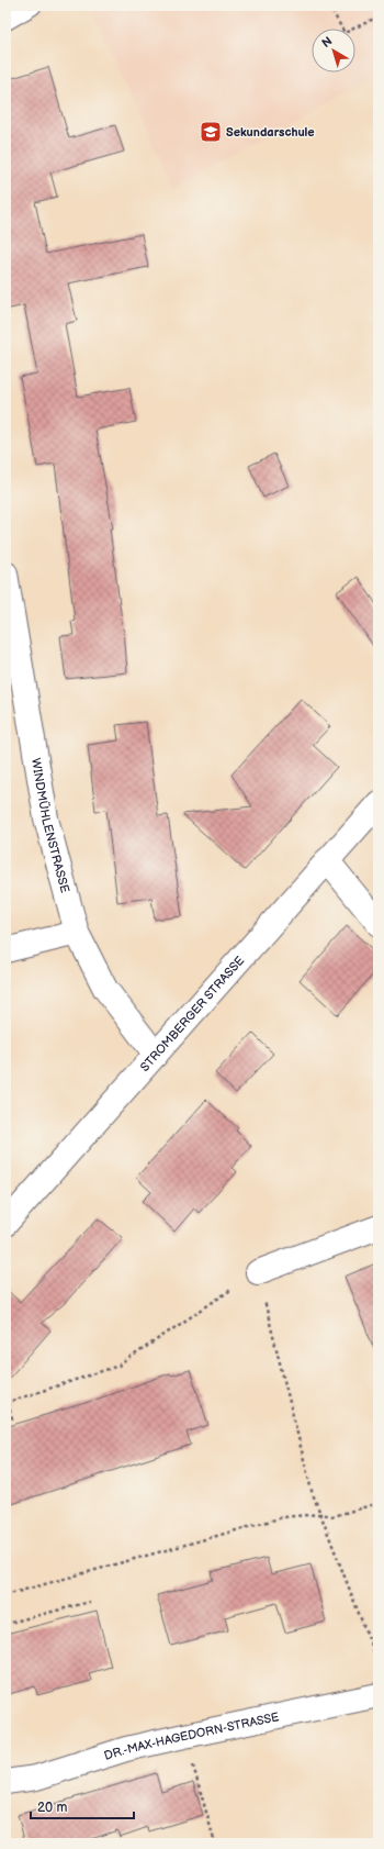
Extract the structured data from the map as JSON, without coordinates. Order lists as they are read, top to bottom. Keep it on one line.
{"streets":{"street":["WINDMÜHLENSTRASSE","STROMBERGER STRASSE","DR.-MAX-HAGEDORN-STRASSE"]},"crossings":[["WINDMÜHLENSTRASSE","STROMBERGER STRASSE"]],"places":{"school or university":["Sekundarschule"]},"scale_bar":"20 m","north":"top left"}
